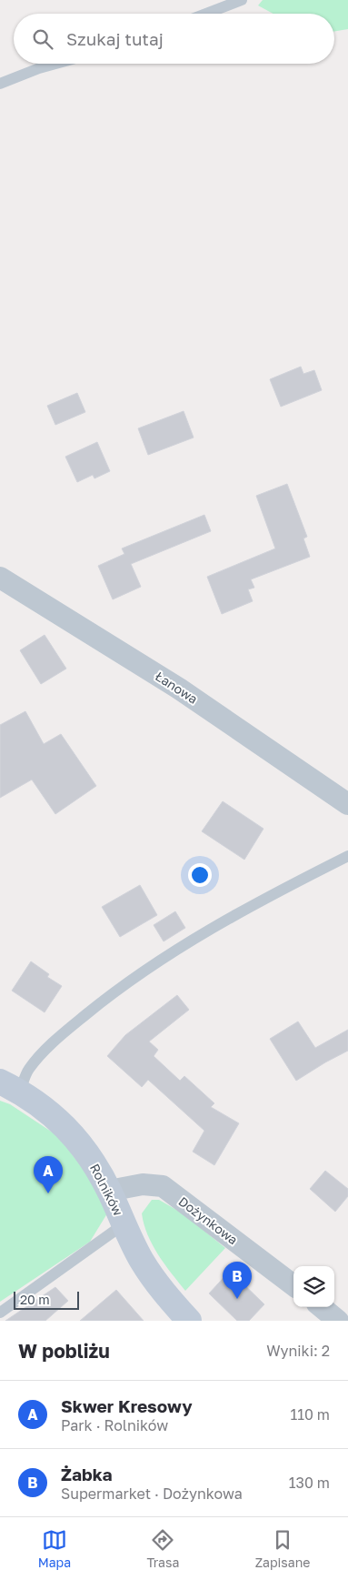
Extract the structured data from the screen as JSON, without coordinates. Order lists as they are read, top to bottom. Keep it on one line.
{"streets":{"street":["Łanowa","Rolników","Dożynkowa"]},"crossings":[["Rolników","Dożynkowa"]],"scale_bar":"20 m","page":{"search":"Szukaj tutaj","pins":["A","B"],"scale":"20 m","heading":["W pobliżu","Wyniki: 2"],"list":[{"mark":"A","name":"Skwer Kresowy","note":"Park · Rolników","value":"110 m"},{"mark":"B","name":"Żabka","note":"Supermarket · Dożynkowa","value":"130 m"}],"nav":["Mapa","Trasa","Zapisane"]}}
